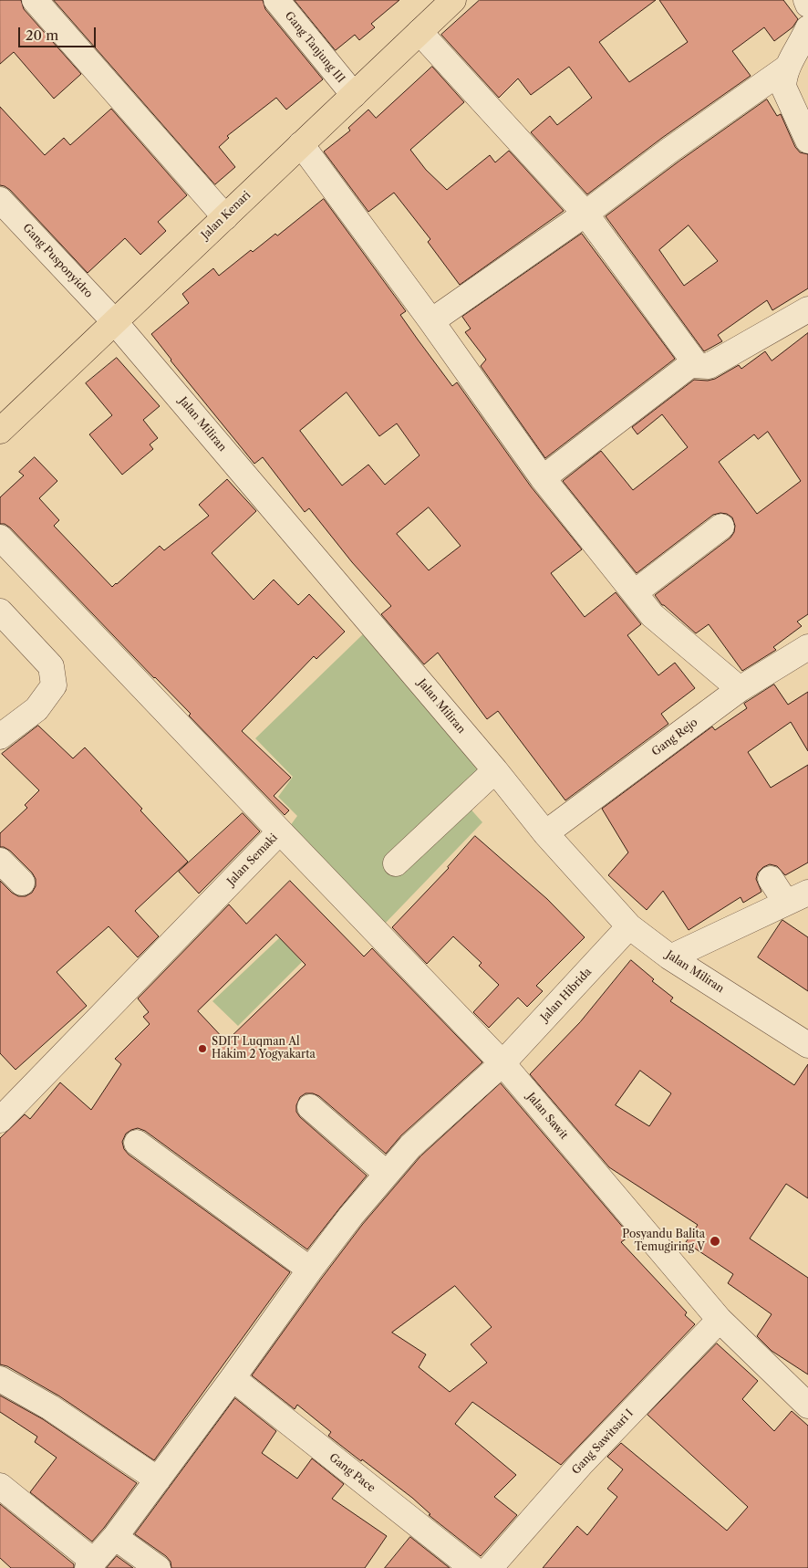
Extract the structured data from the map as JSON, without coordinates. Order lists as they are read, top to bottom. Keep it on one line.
{"streets":{"main road":["Jalan Kenari"],"street":["Gang Tanjung III","Gang Pusponyidro","Jalan Miliran","Gang Rejo","Jalan Semaki","Jalan Hibrida","Jalan Sawit","Gang Sawitsari I","Gang Pace"]},"crossings":[["Gang Tanjung III","Jalan Kenari"],["Jalan Kenari","Gang Pusponyidro"],["Jalan Kenari","Jalan Miliran"],["Gang Pusponyidro","Jalan Miliran"],["Jalan Miliran","Gang Rejo"],["Jalan Miliran","Jalan Hibrida"],["Jalan Semaki","Jalan Sawit"],["Jalan Hibrida","Jalan Sawit"],["Jalan Hibrida","Gang Pace"],["Jalan Sawit","Gang Sawitsari I"]],"places":["SDIT Luqman Al Hakim 2 Yogyakarta","Posyandu Balita Temugiring V"],"scale_bar":"20 m"}
